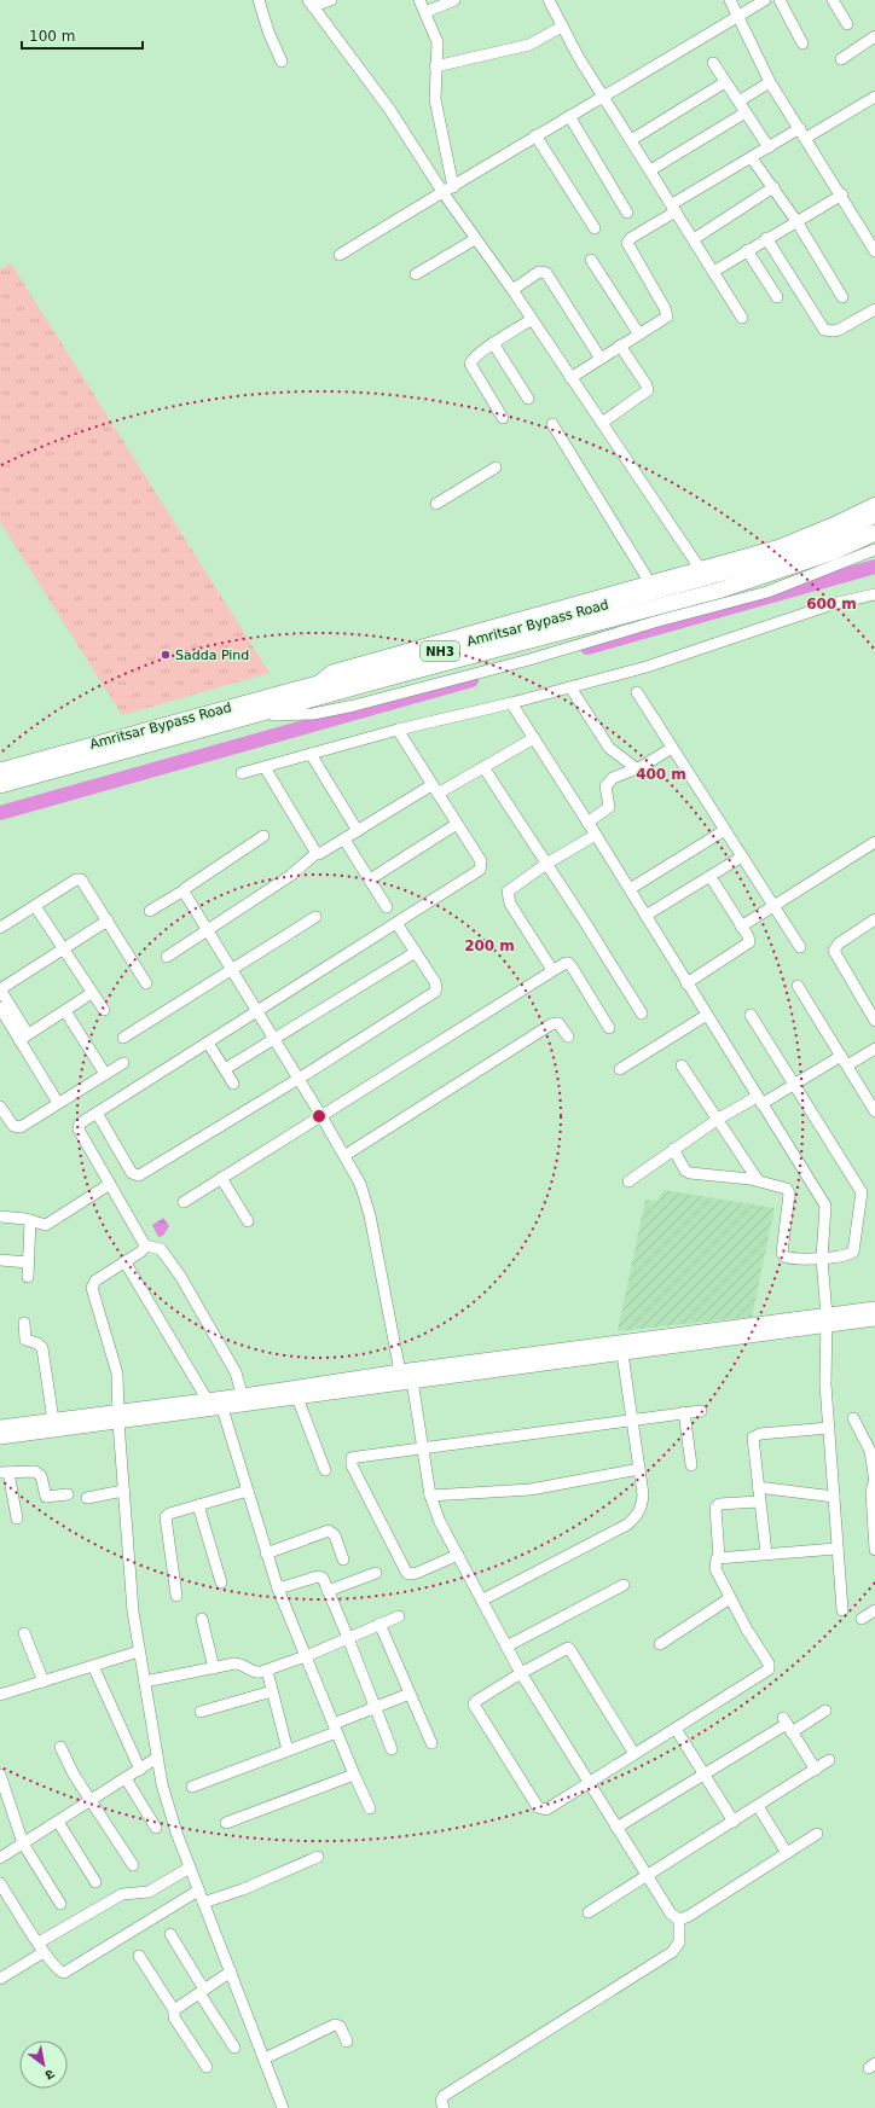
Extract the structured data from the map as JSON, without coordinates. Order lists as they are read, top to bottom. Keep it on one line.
{"streets":{"highway":["Amritsar Bypass Road","NH3"]},"places":["Sadda Pind"],"scale_bar":"100 m","north":"bottom right","rings":["600 m","400 m","200 m"]}
